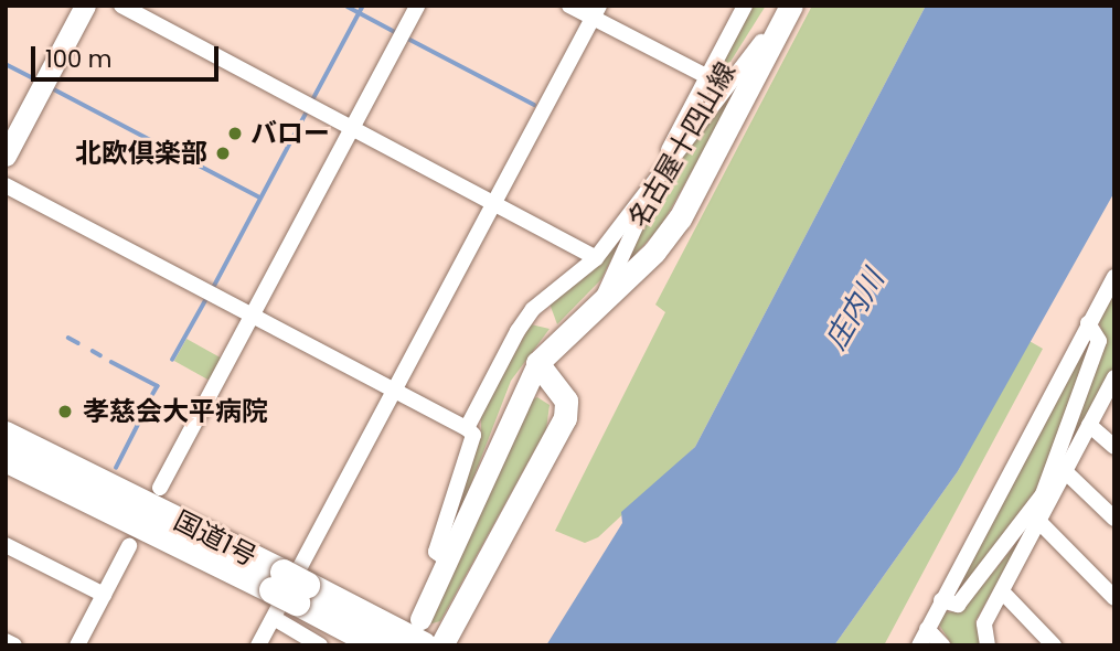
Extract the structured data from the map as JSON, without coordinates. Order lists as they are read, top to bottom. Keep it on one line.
{"streets":{"highway":["国道1号"],"main road":["名古屋十四山線"]},"water":["庄内川"],"places":["バロー","北欧倶楽部","孝慈会大平病院"],"scale_bar":"100 m"}
